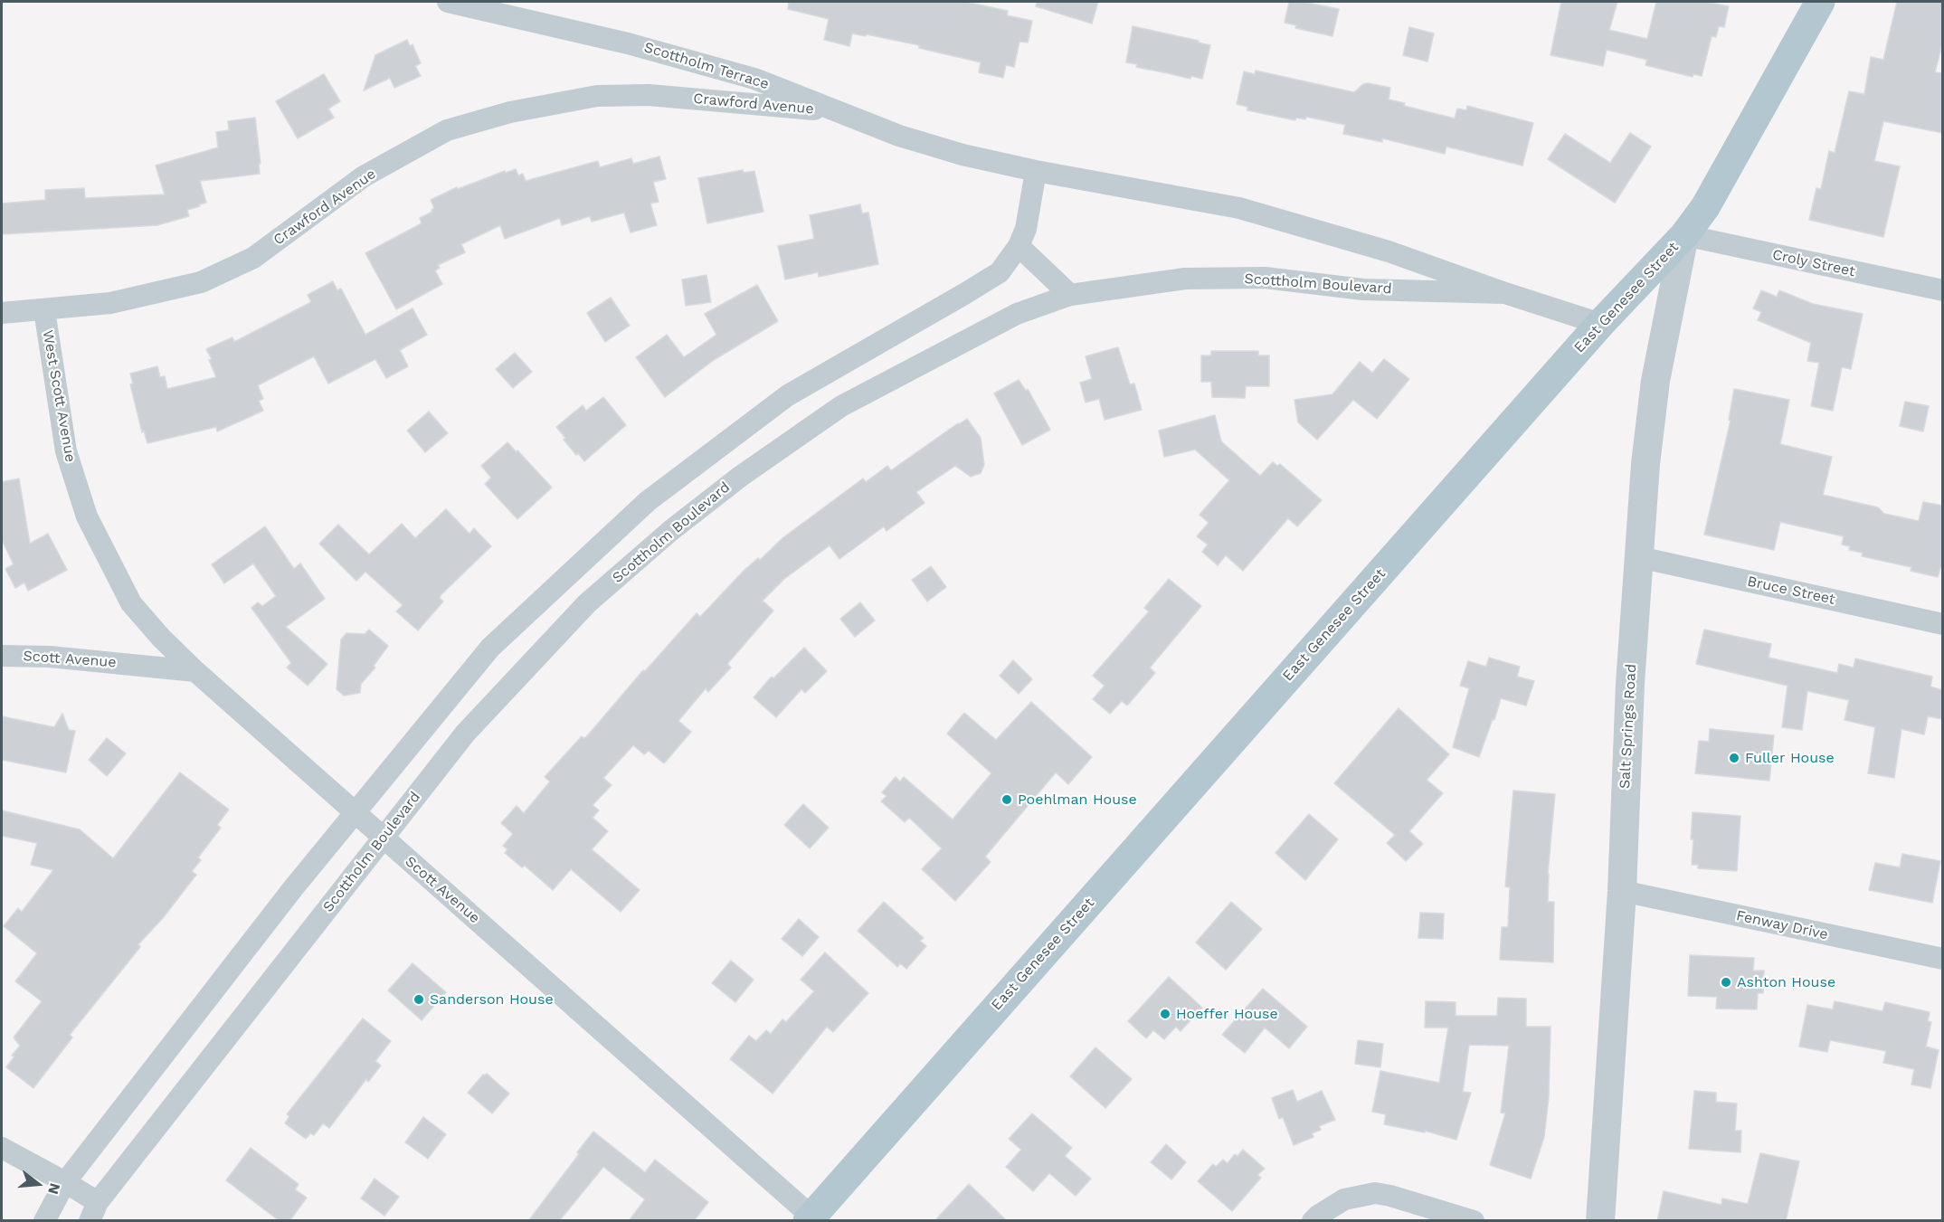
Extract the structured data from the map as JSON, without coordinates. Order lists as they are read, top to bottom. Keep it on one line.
{"streets":{"main road":["East Genesee Street"],"street":["Scottholm Terrace","Crawford Avenue","Croly Street","Scottholm Boulevard","West Scott Avenue","Bruce Street","Scott Avenue","Salt Springs Road","Fenway Drive"]},"crossings":[["Scottholm Terrace","Crawford Avenue"],["Scottholm Terrace","Scottholm Boulevard"],["Crawford Avenue","West Scott Avenue"],["Croly Street","East Genesee Street"],["Croly Street","Salt Springs Road"],["Scottholm Boulevard","East Genesee Street"],["Scottholm Boulevard","Scott Avenue"],["East Genesee Street","Scott Avenue"],["East Genesee Street","Salt Springs Road"],["West Scott Avenue","Scott Avenue"],["Bruce Street","Salt Springs Road"],["Salt Springs Road","Fenway Drive"]],"places":["Fuller House","Poehlman House","Ashton House","Sanderson House","Hoeffer House"],"north":"right"}
